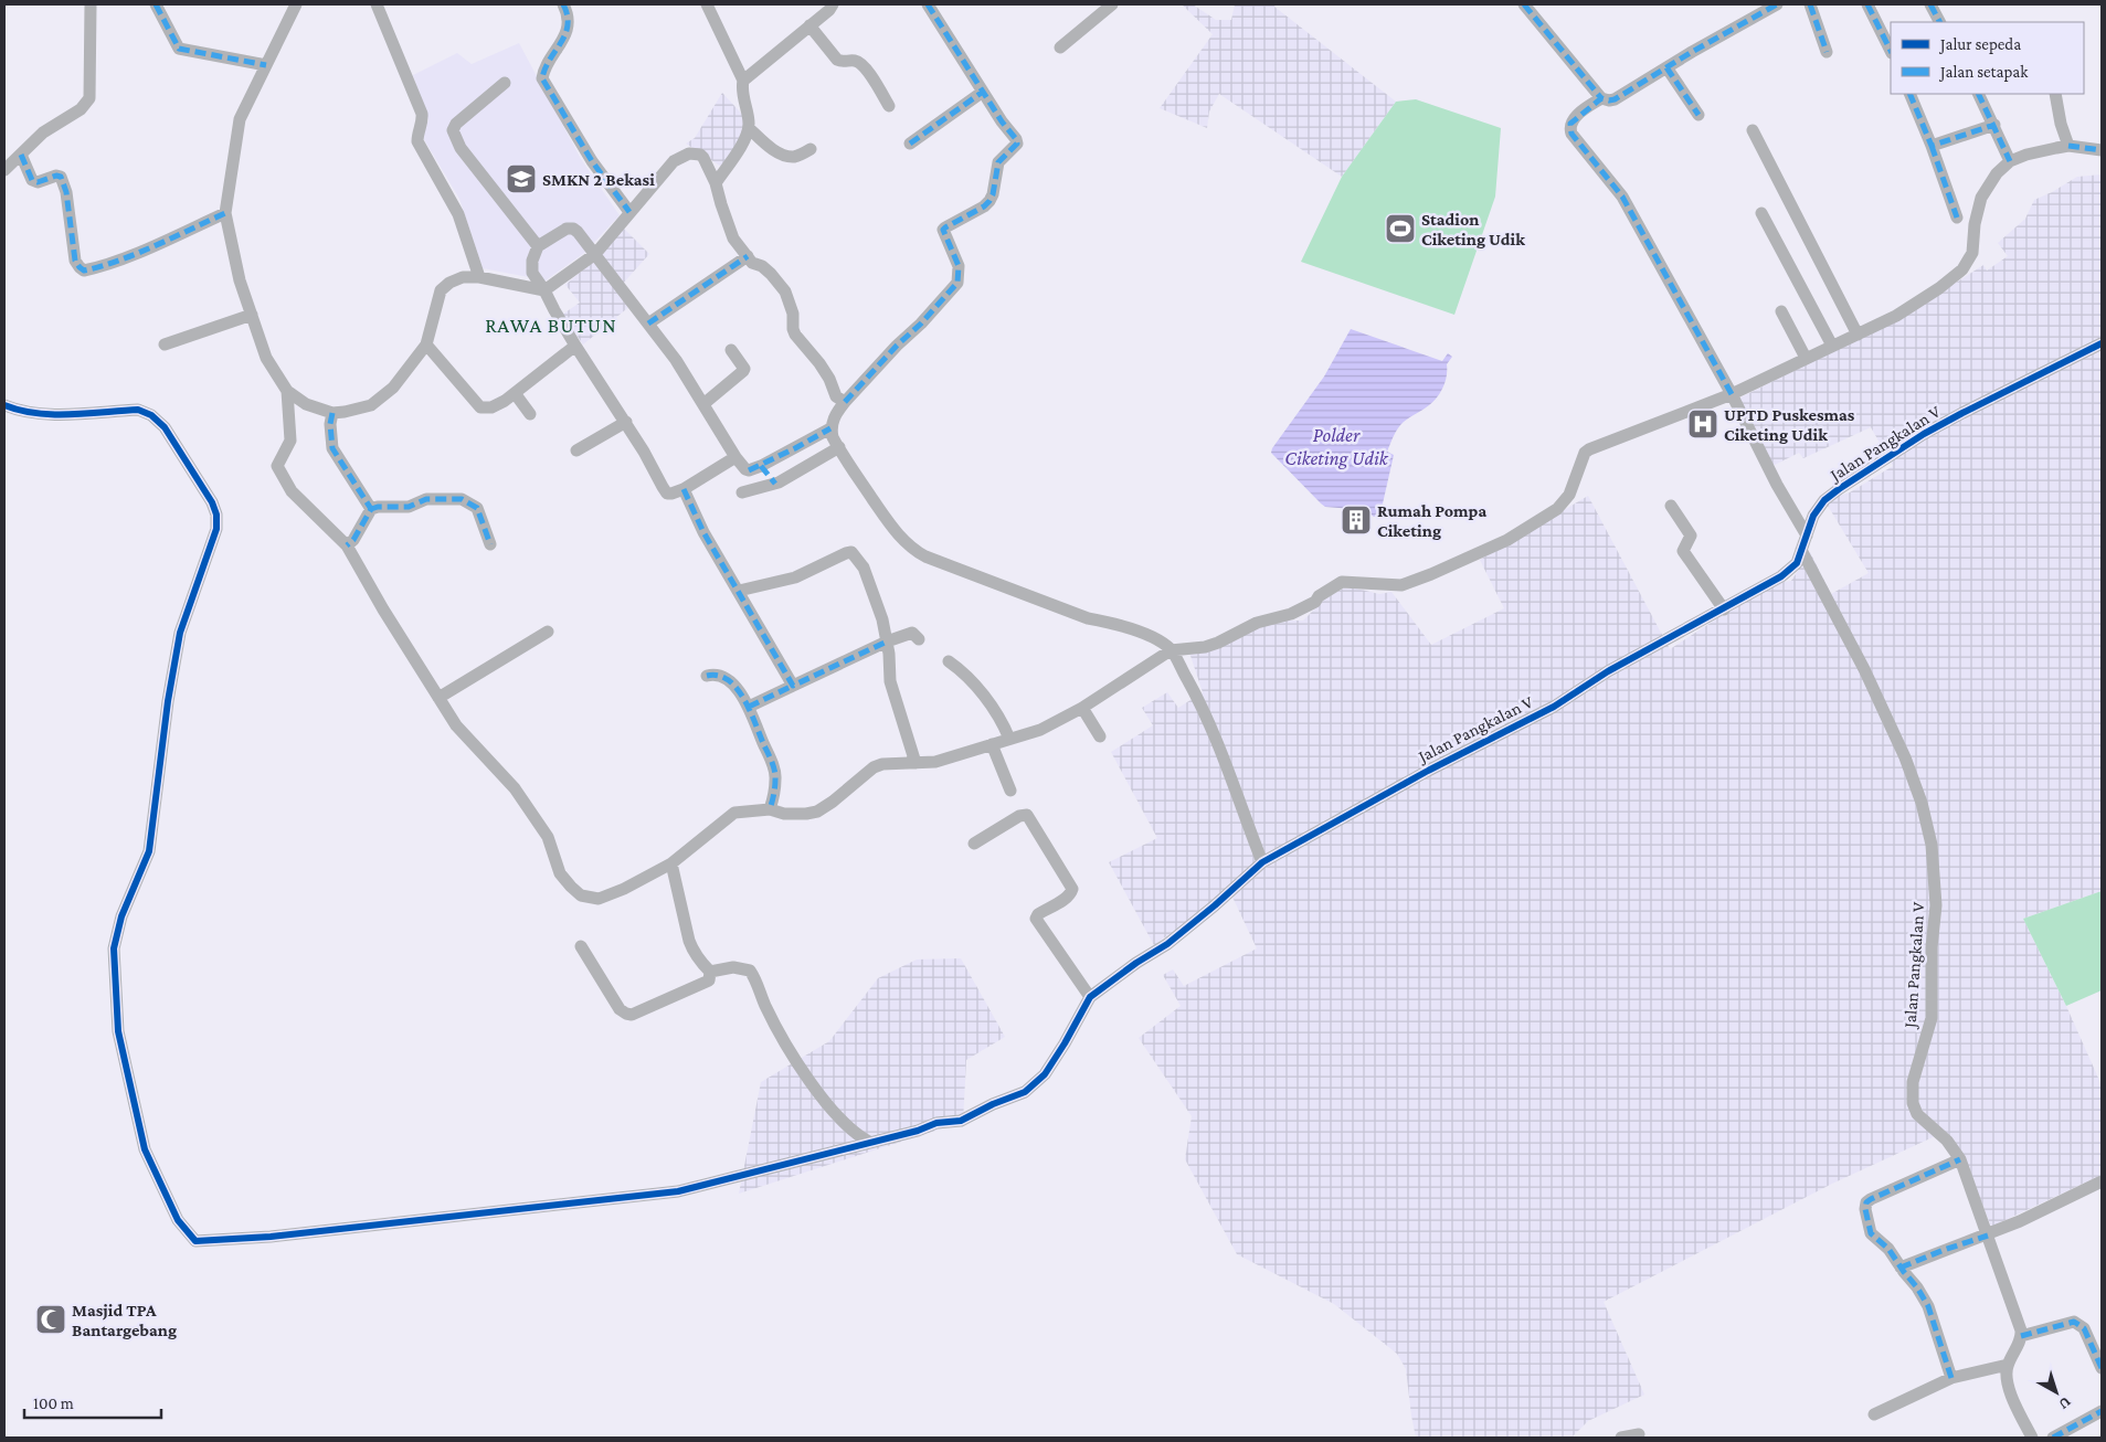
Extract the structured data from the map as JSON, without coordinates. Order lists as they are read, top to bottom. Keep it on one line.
{"streets":{"street":["Jalan Pangkalan V"]},"districts":["RAWA BUTUN"],"water":["Polder Ciketing Udik"],"places":{"school or university":["SMKN 2 Bekasi"],"sports":["Stadion Ciketing Udik"],"hospital":["UPTD Puskesmas Ciketing Udik"],"building":["Rumah Pompa Ciketing"],"mosque":["Masjid TPA Bantargebang"]},"legend":["Jalur sepeda","Jalan setapak"],"scale_bar":"100 m","north":"bottom right"}
